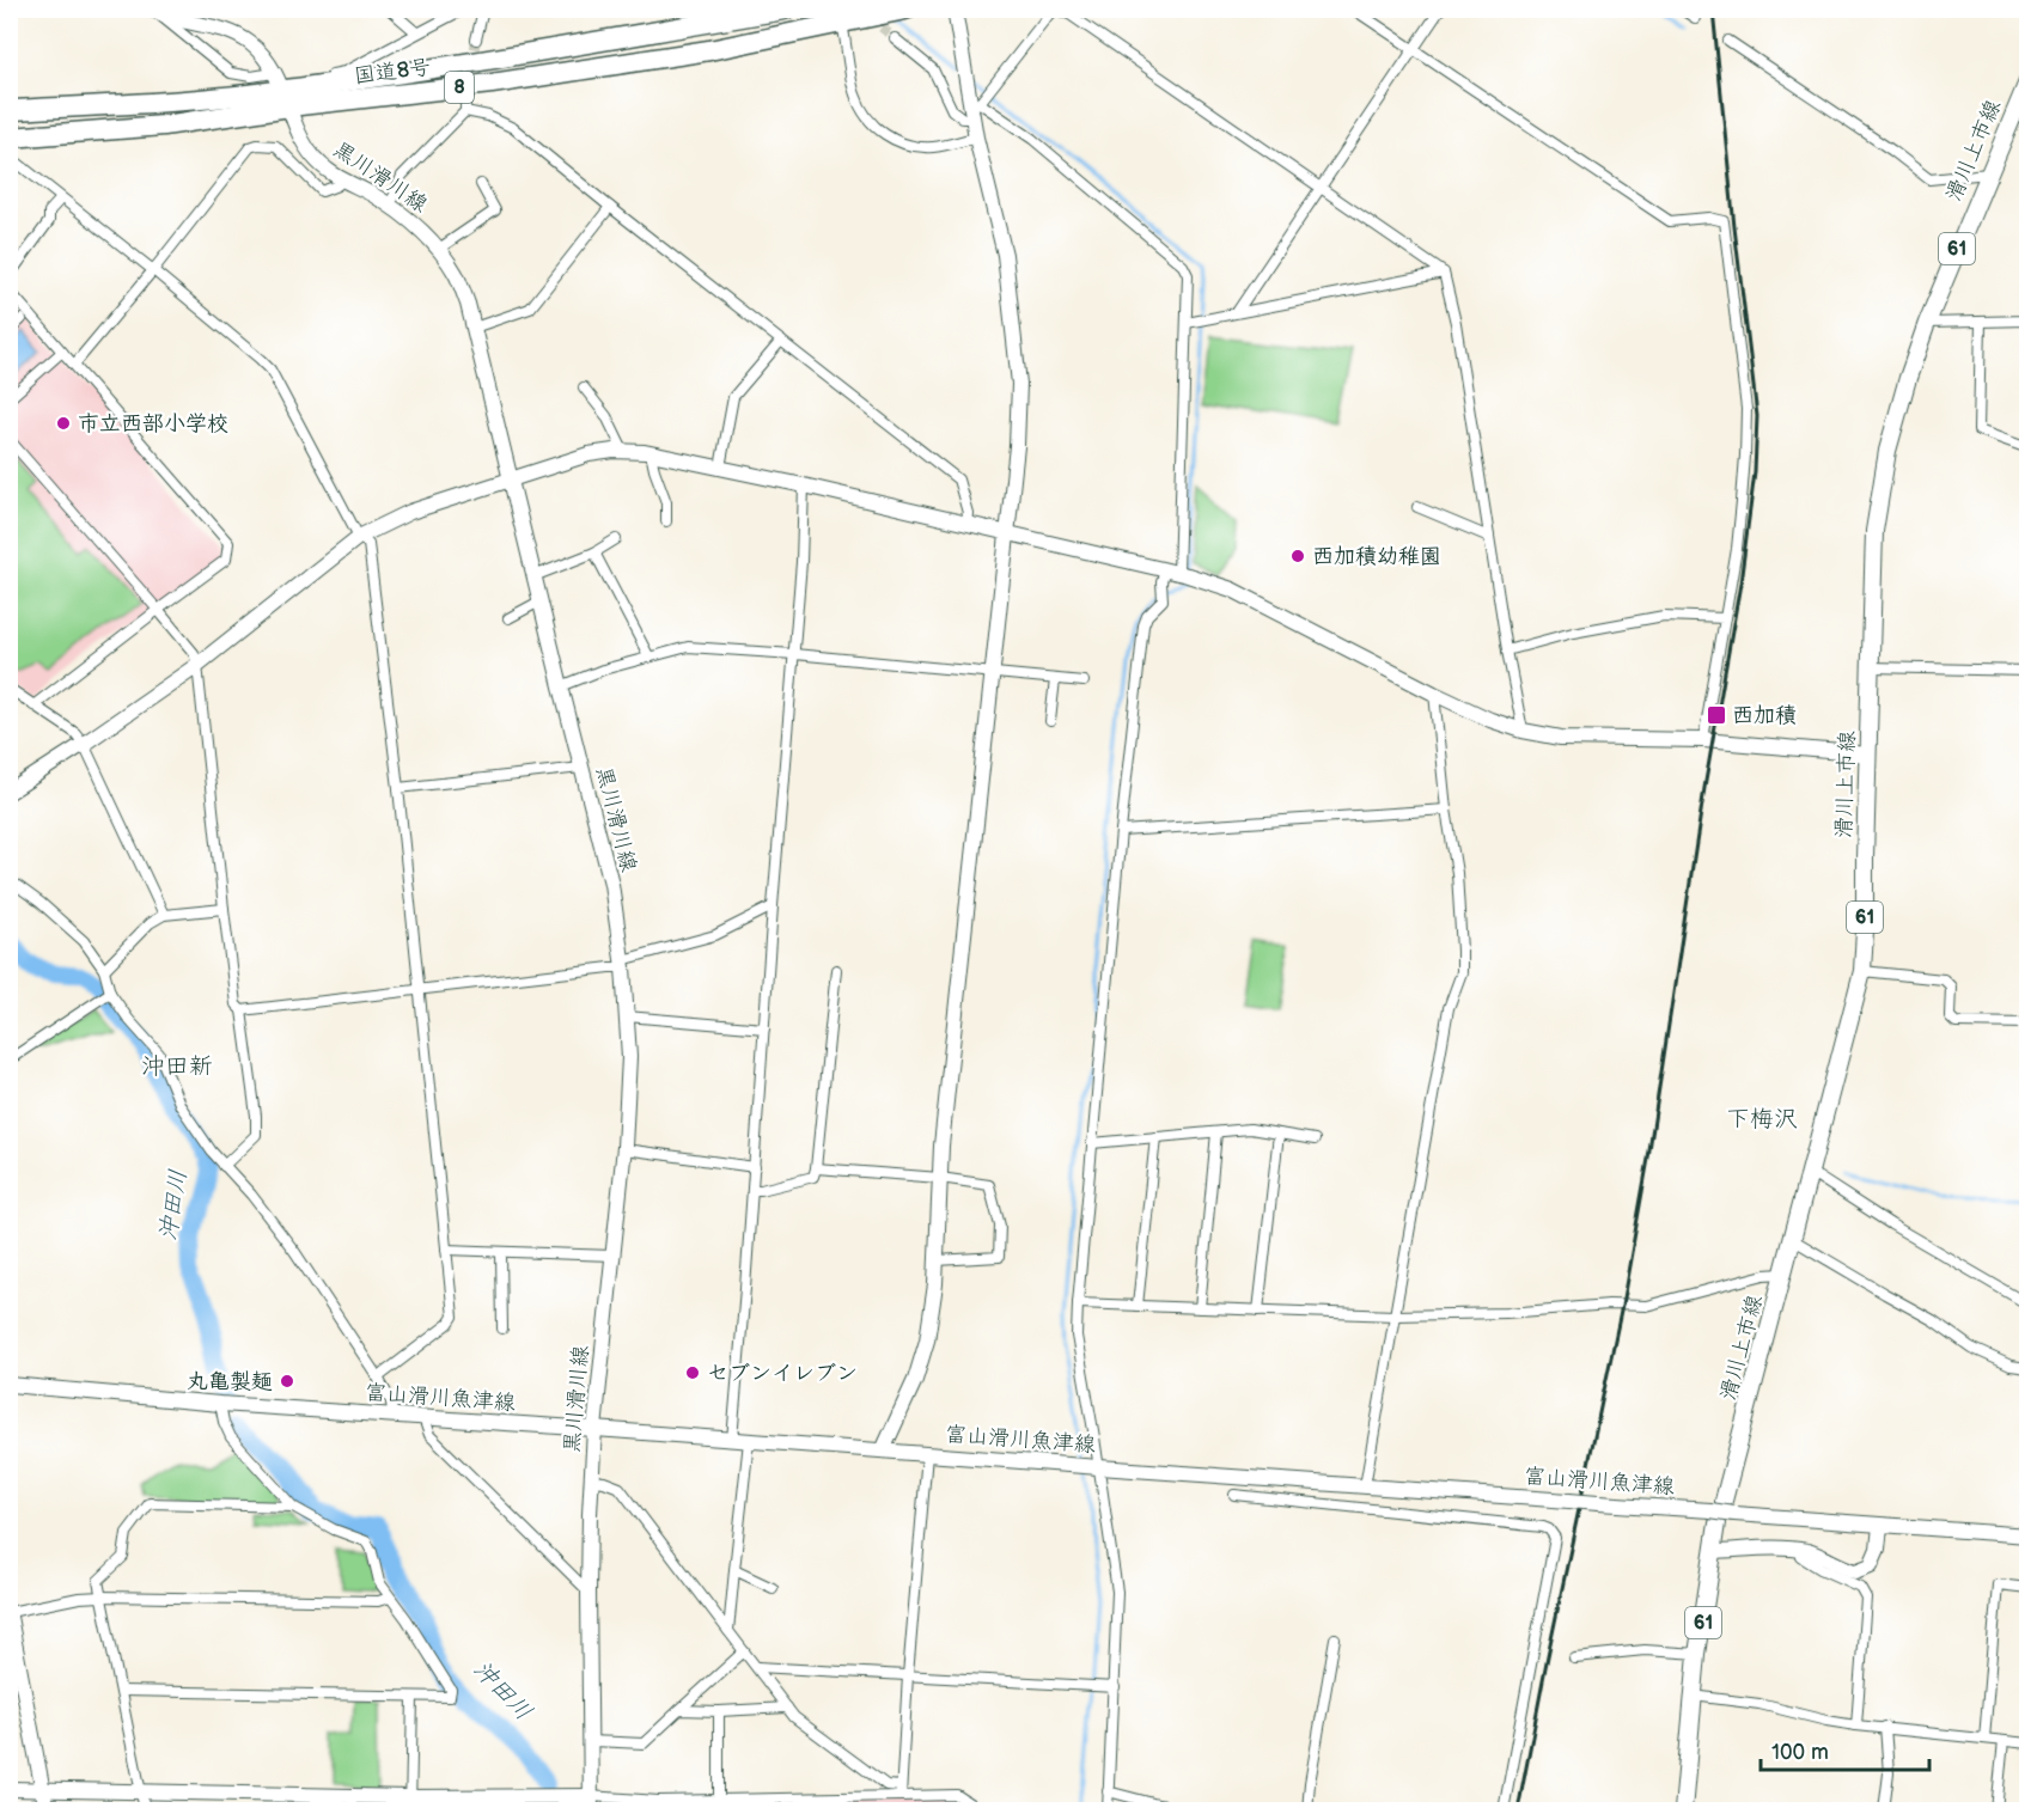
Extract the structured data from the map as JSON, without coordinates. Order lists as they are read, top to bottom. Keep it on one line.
{"streets":{"highway":["国道8号","8"],"main road":["滑川上市線","61"],"street":["黒川滑川線","富山滑川魚津線"]},"crossings":[["国道8号","黒川滑川線"],["黒川滑川線","富山滑川魚津線"]],"districts":["沖田新","下梅沢"],"water":["沖田川"],"places":{"other":["市立西部小学校","西加積幼稚園","セブンイレブン","丸亀製麺"],"transit":["西加積"]},"scale_bar":"100 m"}
